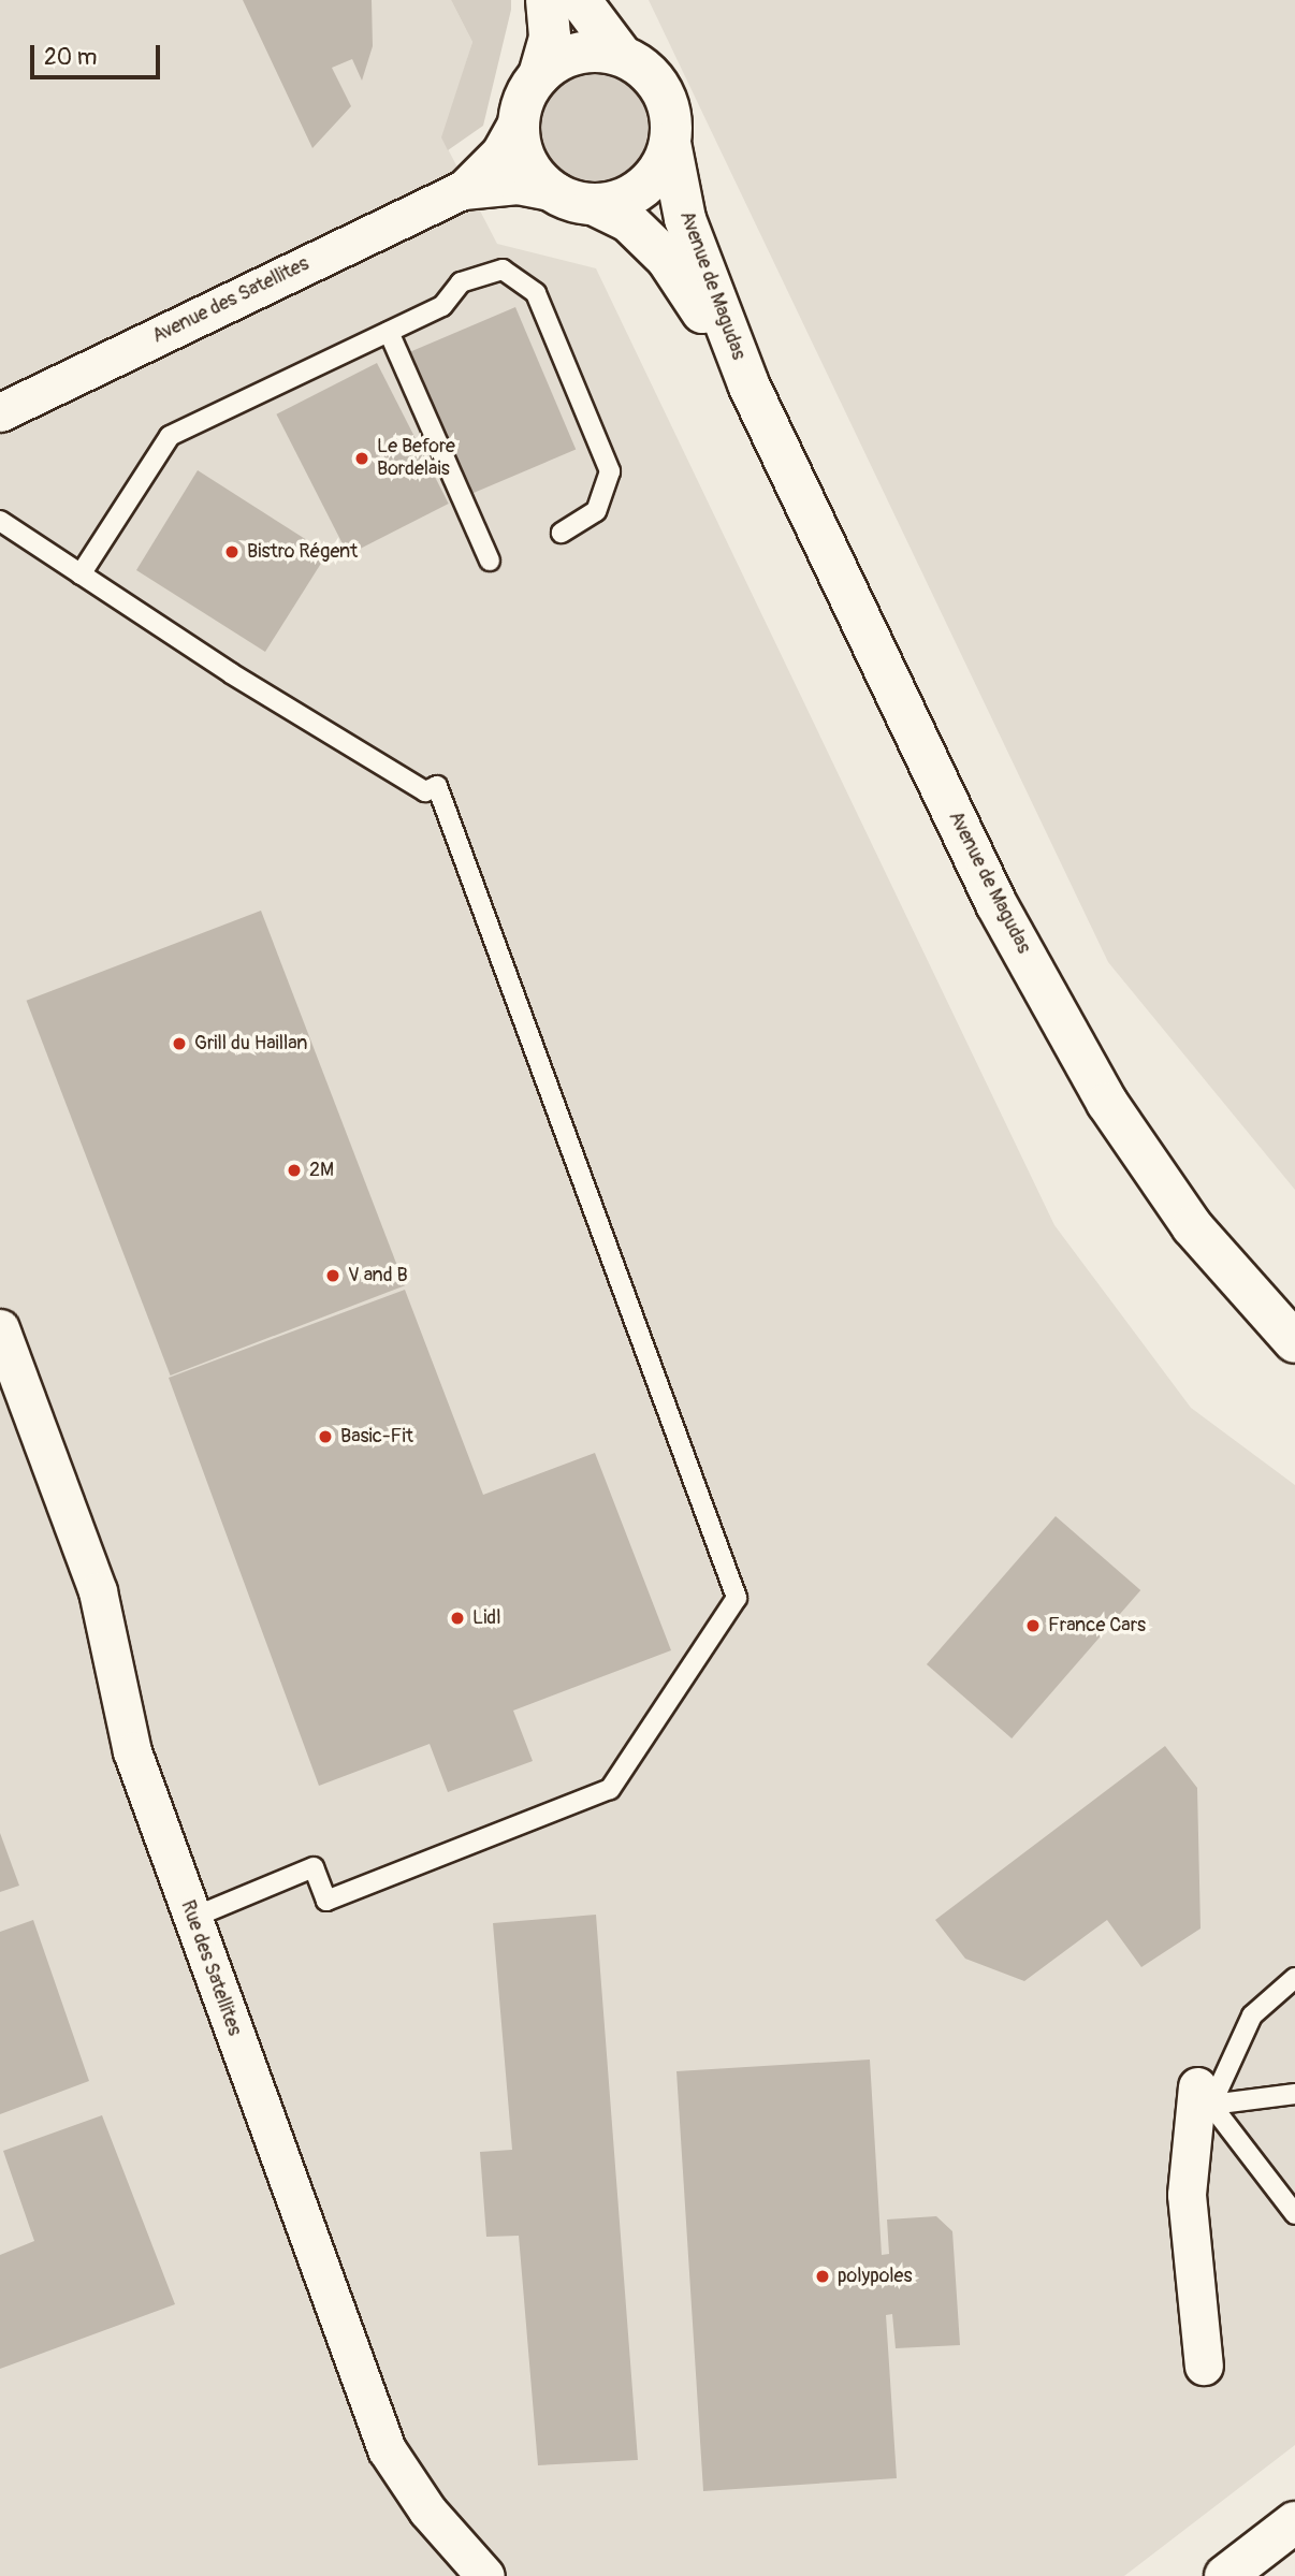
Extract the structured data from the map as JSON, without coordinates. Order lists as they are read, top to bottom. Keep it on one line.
{"streets":{"main road":["Avenue de Magudas"],"street":["Avenue des Satellites","Rue des Satellites"]},"crossings":[["Avenue de Magudas","Avenue des Satellites"]],"places":["Le Before Bordelais","Bistro Régent","Grill du Haillan","2M","V and B","Basic-Fit","Lidl","France Cars","polypoles"],"scale_bar":"20 m"}
